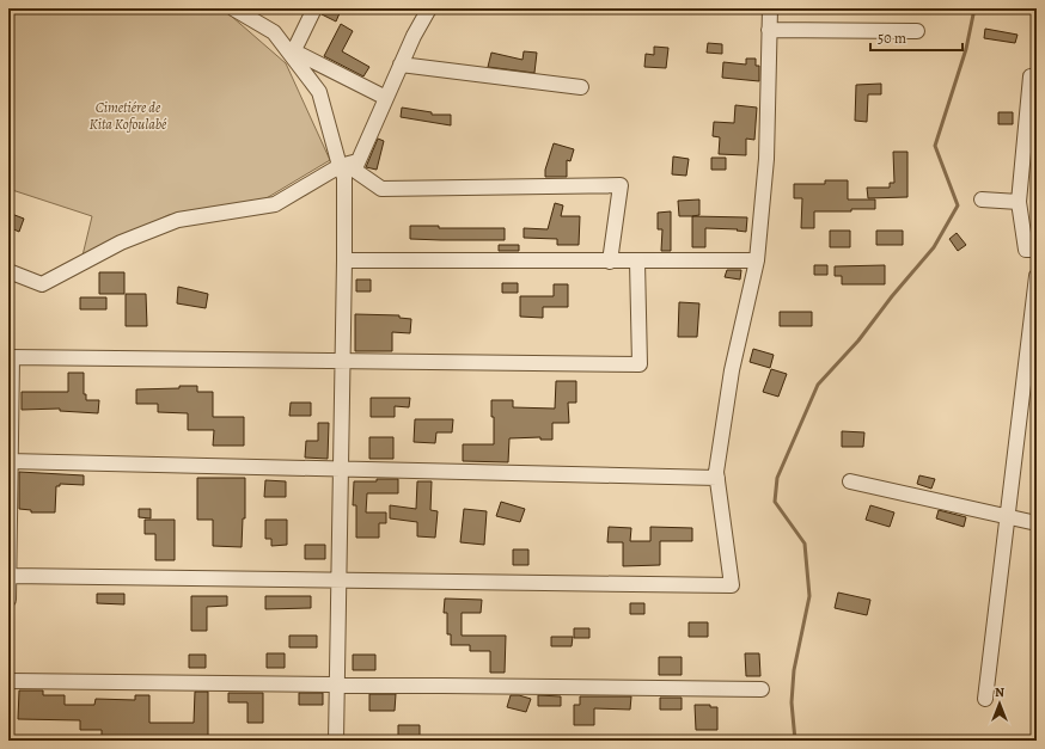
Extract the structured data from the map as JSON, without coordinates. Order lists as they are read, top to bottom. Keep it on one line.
{"parks":["Cimetiére de Kita Kofoulabé"],"scale_bar":"50 m","north":"top"}
